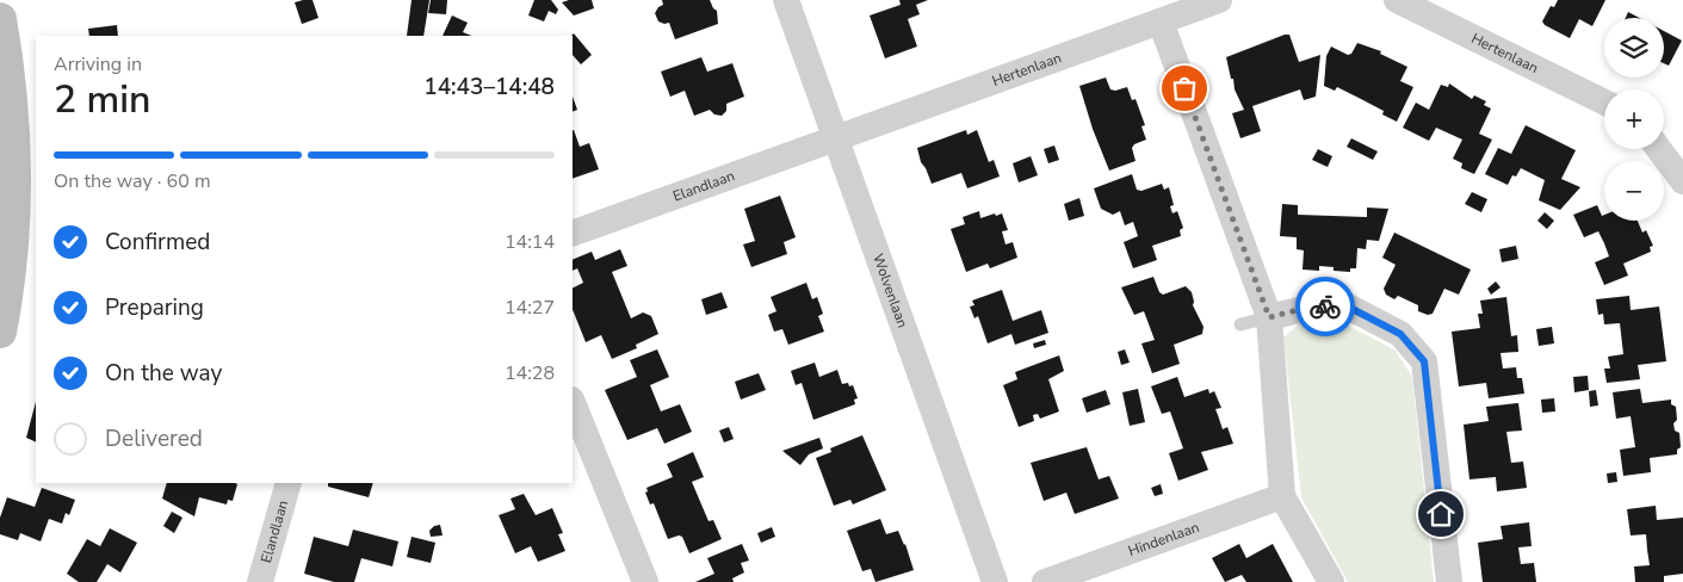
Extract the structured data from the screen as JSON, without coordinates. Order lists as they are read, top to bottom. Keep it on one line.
{"streets":{"street":["Hertenlaan","Elandlaan","Wolvenlaan","Hindenlaan"]},"crossings":[["Hertenlaan","Elandlaan"],["Hertenlaan","Wolvenlaan"],["Elandlaan","Wolvenlaan"]],"page":{"map_buttons":["+","−"],"heading":["2 min","Arriving in","14:43–14:48"],"bar":"On the way · 60 m","list":[["Confirmed","14:14"],["Preparing","14:27"],["On the way","14:28"],"Delivered"]}}
